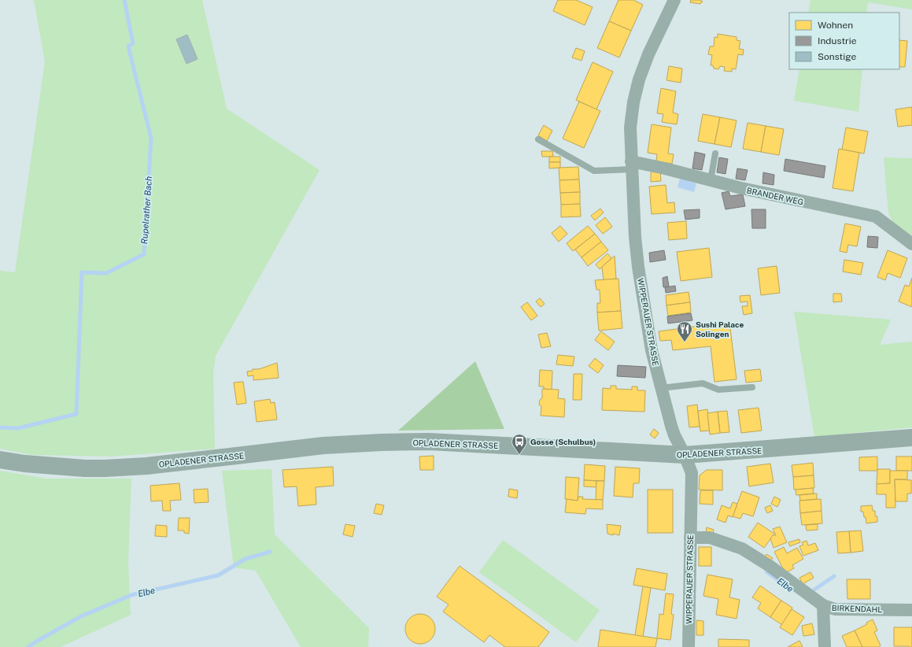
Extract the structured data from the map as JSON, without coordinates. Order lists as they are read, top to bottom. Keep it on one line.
{"streets":{"main road":["OPLADENER STRASSE"],"street":["BRANDER WEG","WIPPERAUER STRASSE","BIRKENDAHL"]},"crossings":[["BRANDER WEG","WIPPERAUER STRASSE"],["WIPPERAUER STRASSE","OPLADENER STRASSE"],["WIPPERAUER STRASSE","BIRKENDAHL"]],"water":["Rupelrather Bach","Elbe"],"places":{"restaurant":["Sushi Palace Solingen"],"bus stop":["Gosse (Schulbus)"]},"legend":["Wohnen","Industrie","Sonstige"]}
